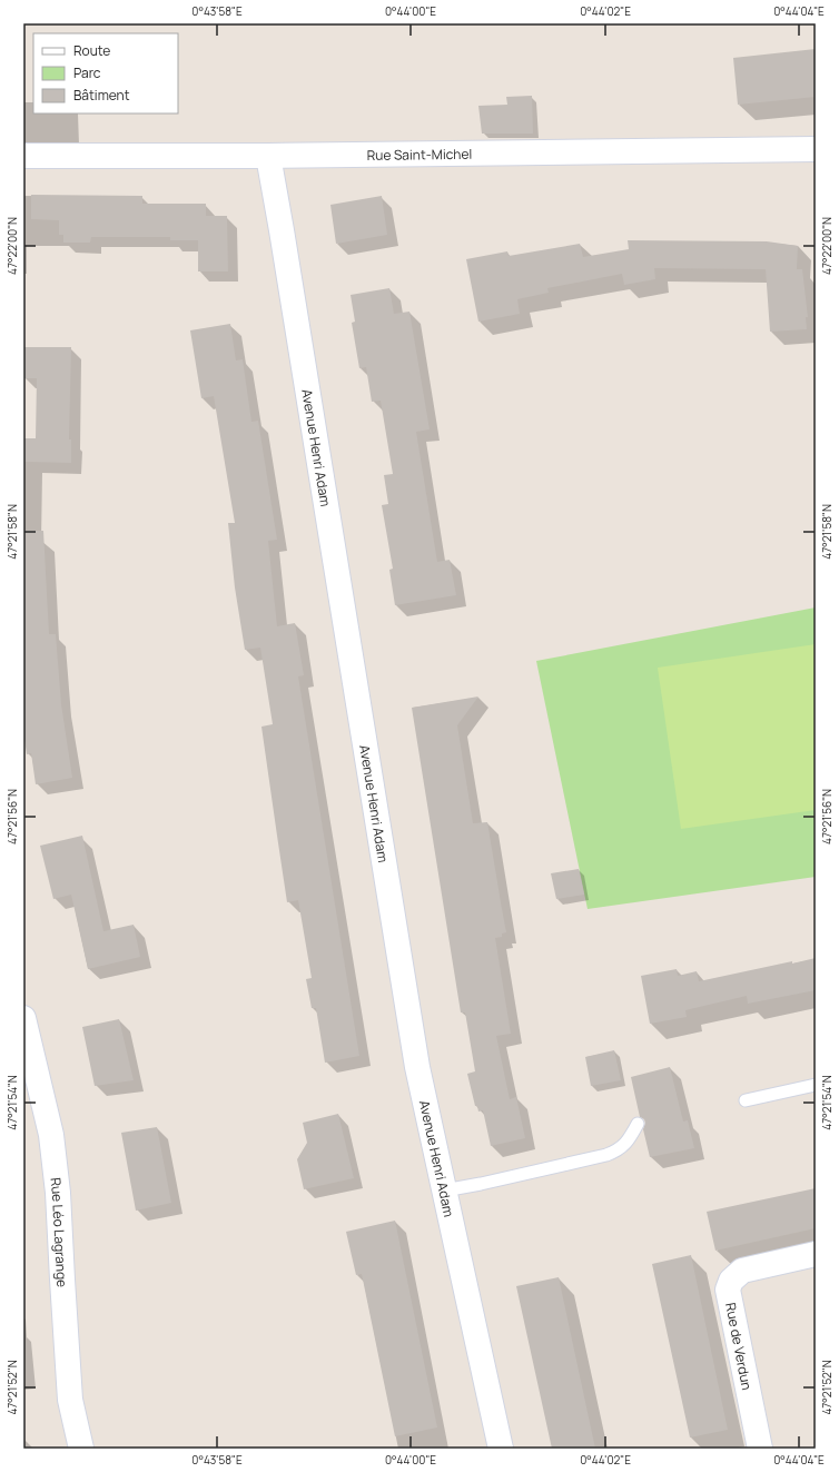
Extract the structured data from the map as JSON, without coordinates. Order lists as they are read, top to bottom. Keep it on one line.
{"streets":{"street":["Rue Saint-Michel","Avenue Henri Adam","Rue Léo Lagrange","Rue de Verdun"]},"crossings":[["Rue Saint-Michel","Avenue Henri Adam"]],"legend":["Route","Parc","Bâtiment"],"coordinates":["0°43'58\"E","0°44'00\"E","0°44'02\"E","0°44'04\"E","47°22'00\"N","47°21'58\"N","47°21'56\"N","47°21'54\"N","47°21'52\"N"]}
